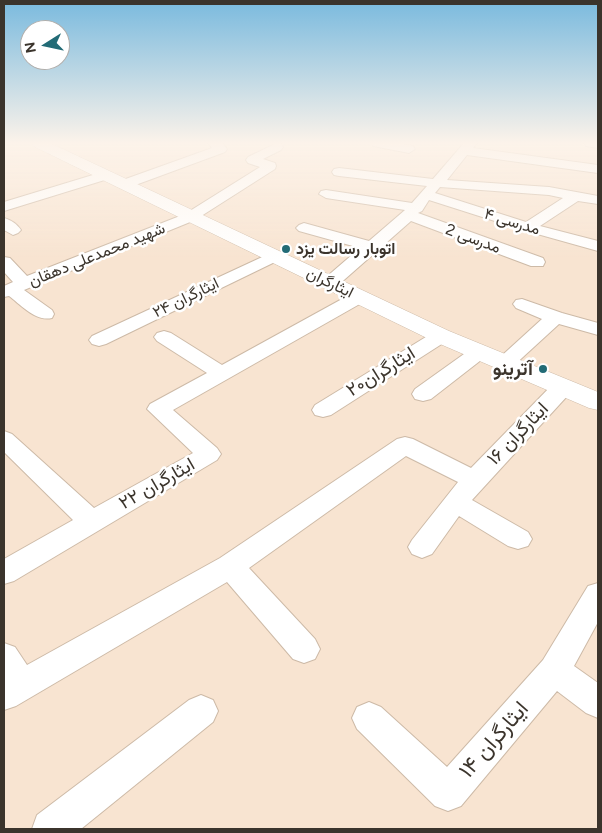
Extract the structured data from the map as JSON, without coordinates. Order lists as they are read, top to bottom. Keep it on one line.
{"streets":{"main road":["ایثارگران"],"street":["مدرسی ۴","مدرسی 2","شهید محمدعلی دهقان","ایثارگران ۲۴","۲۰ایثارگران","ایثارگران ۱۶","ایثارگران ۲۲","ایثارگران ۱۴"]},"crossings":[["شهید محمدعلی دهقان","ایثارگران"],["ایثارگران","ایثارگران ۲۴"],["ایثارگران","۲۰ایثارگران"],["ایثارگران","ایثارگران ۱۶"],["ایثارگران","ایثارگران ۲۲"]],"places":["اتوبار رسالت یزد","آترینو"],"north":"left"}
